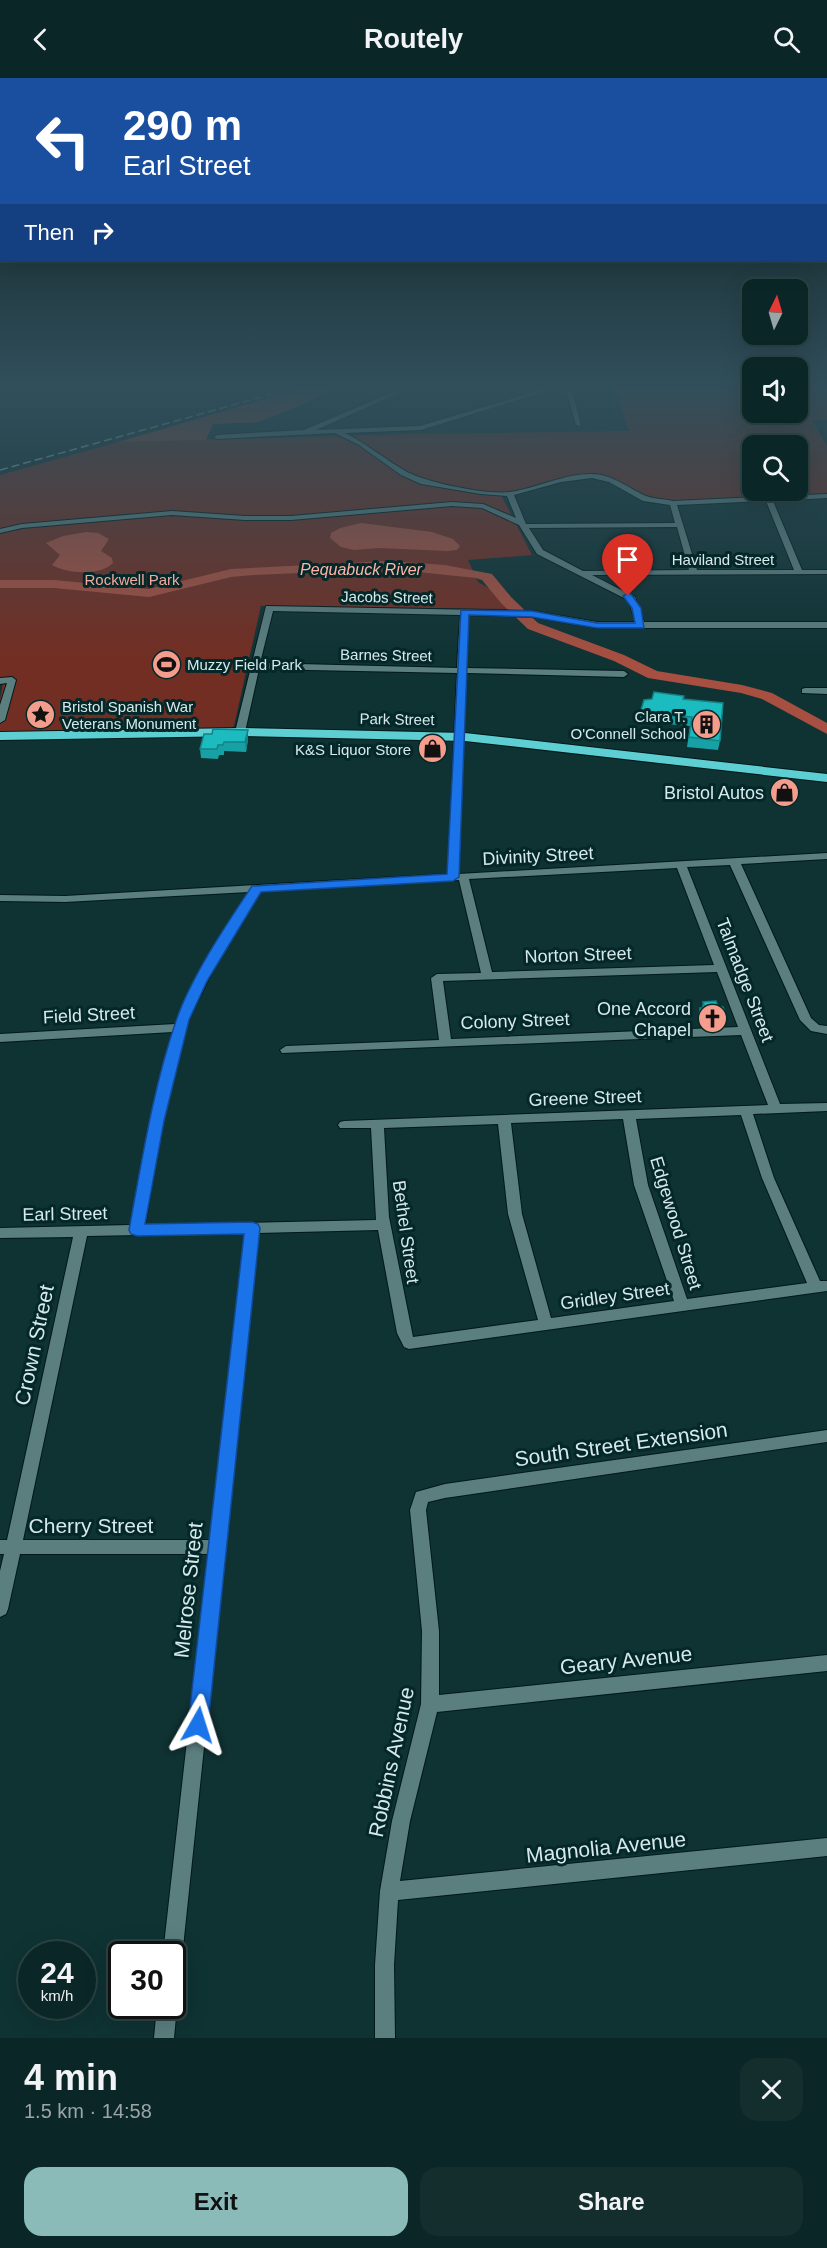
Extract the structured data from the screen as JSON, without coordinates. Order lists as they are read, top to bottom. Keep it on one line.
{"streets":{"highway":["Park Street"],"street":["Haviland Street","Jacobs Street","Barnes Street","Divinity Street","Norton Street","Talmadge Street","Field Street","Colony Street","Greene Street","Earl Street","Edgewood Street","Bethel Street","Gridley Street","Crown Street","South Street Extension","Cherry Street","Melrose Street","Geary Avenue","Robbins Avenue","Magnolia Avenue"]},"crossings":[["Jacobs Street","Barnes Street"],["Divinity Street","Talmadge Street"],["Norton Street","Talmadge Street"],["Norton Street","Colony Street"],["Talmadge Street","Colony Street"],["Talmadge Street","Greene Street"],["Greene Street","Edgewood Street"],["Greene Street","Bethel Street"],["Earl Street","Bethel Street"],["Earl Street","Crown Street"],["Earl Street","Melrose Street"],["Edgewood Street","Gridley Street"],["Bethel Street","Gridley Street"],["Crown Street","Cherry Street"],["South Street Extension","Robbins Avenue"],["Cherry Street","Melrose Street"],["Geary Avenue","Robbins Avenue"],["Robbins Avenue","Magnolia Avenue"]],"water":["Pequabuck River"],"parks":["Rockwell Park"],"places":{"sports":["Muzzy Field Park"],"place":["Bristol Spanish War Veterans Monument"],"building":["Clara T. O'Connell School"],"shop":["K&S Liquor Store","Bristol Autos"],"church":["One Accord Chapel"]},"north":"top","page":{"header":"Routely","turn":["290 m","Earl Street"],"then":"Then","speed":"24 km/h","limit":"30","heading":["4 min","1.5 km · 14:58"],"buttons":["Exit","Share"]}}
